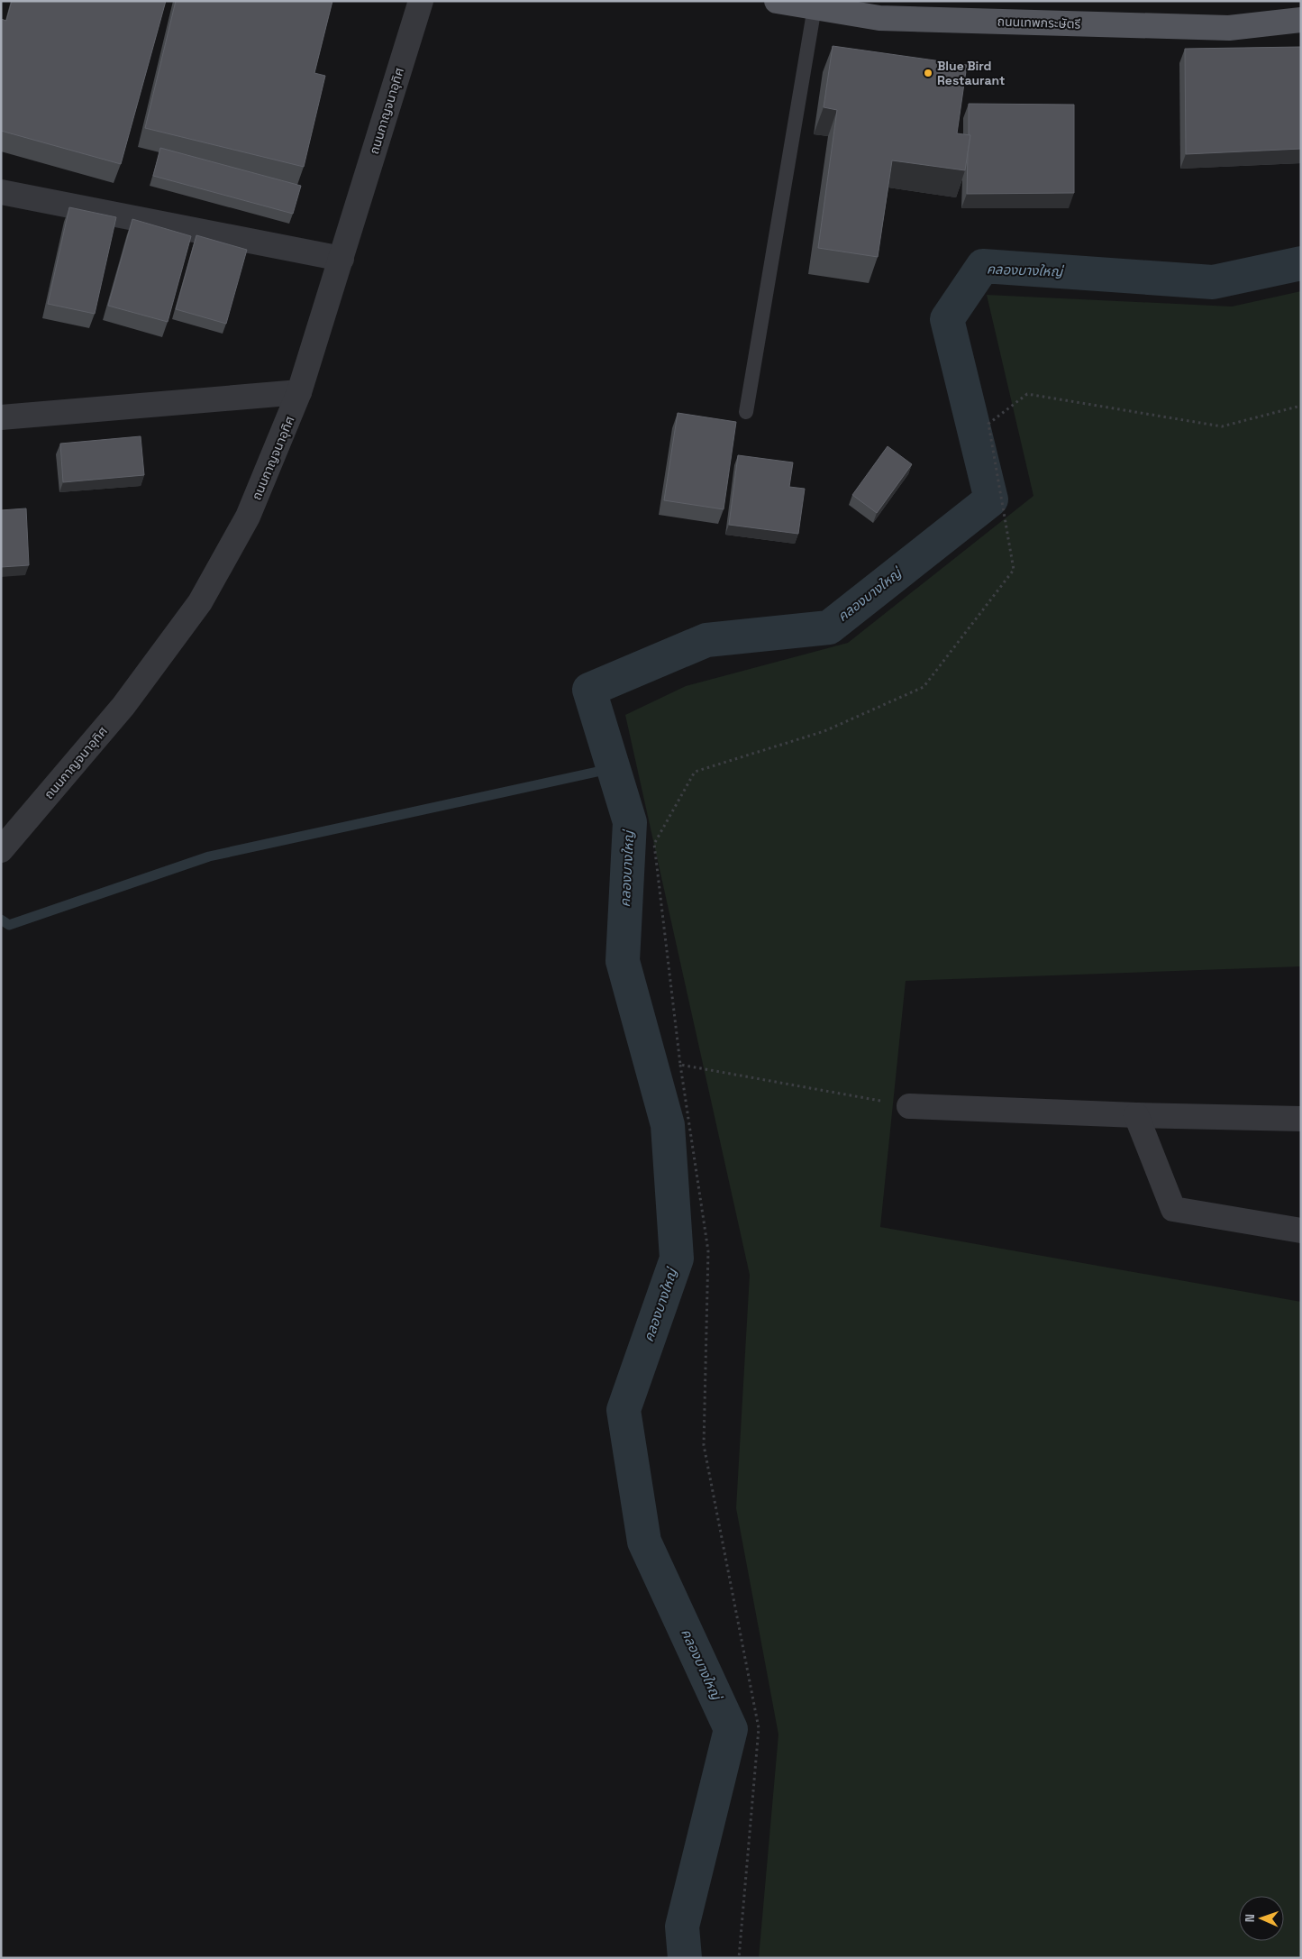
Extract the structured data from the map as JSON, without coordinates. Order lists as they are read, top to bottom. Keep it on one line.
{"streets":{"main road":["ถนนเทพกระษัตรี"],"street":["ถนนกาญจนาอุทิศ"]},"water":["คลองบางใหญ่"],"places":["Blue Bird Restaurant"],"north":"left"}
